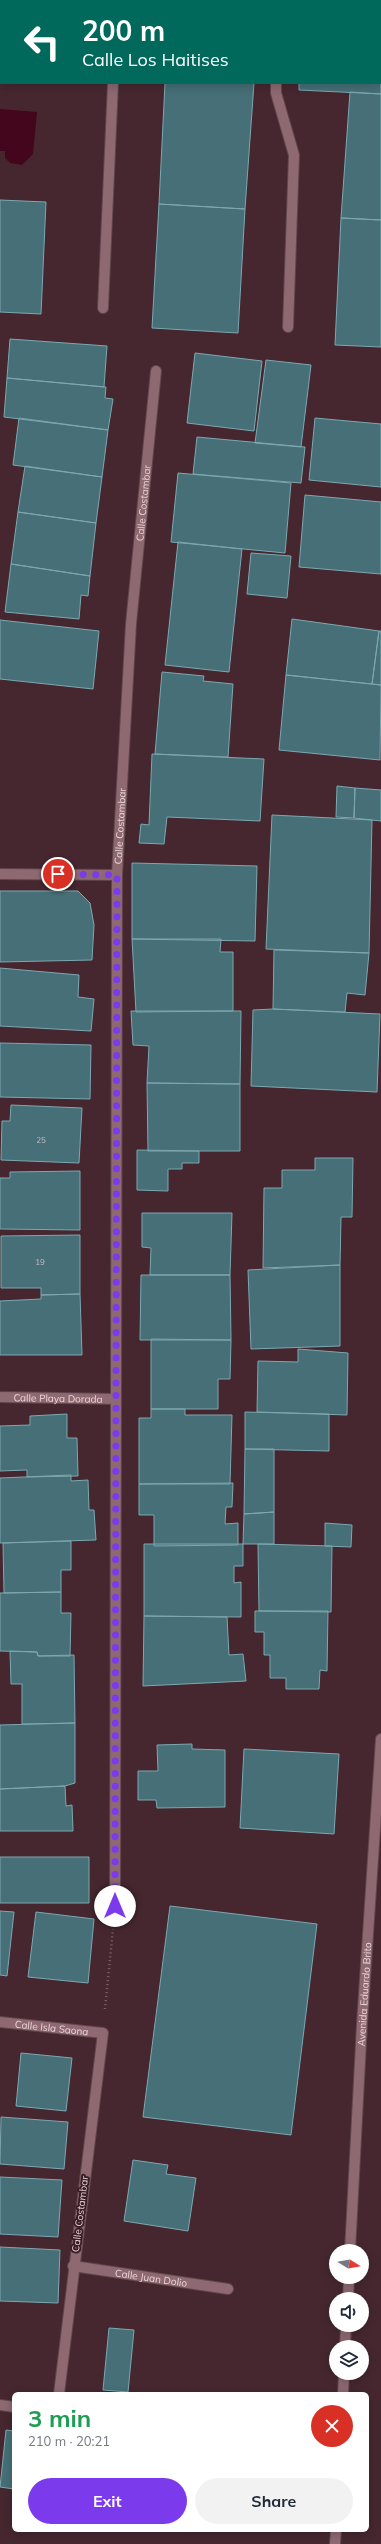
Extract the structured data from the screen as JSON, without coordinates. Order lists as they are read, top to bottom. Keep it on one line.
{"streets":{"street":["Calle Costambar","Calle Playa Dorada","Avenida Eduardo Brito","Calle Isla Saona","Calle Juan Dolio"]},"crossings":[["Calle Costambar","Calle Playa Dorada"],["Calle Costambar","Calle Isla Saona"],["Calle Costambar","Calle Juan Dolio"]],"house_numbers":["25","19"],"north":"right","page":{"turn":["200 m","Calle Los Haitises"],"heading":["3 min","210 m · 20:21"],"buttons":["Exit","Share"]}}
